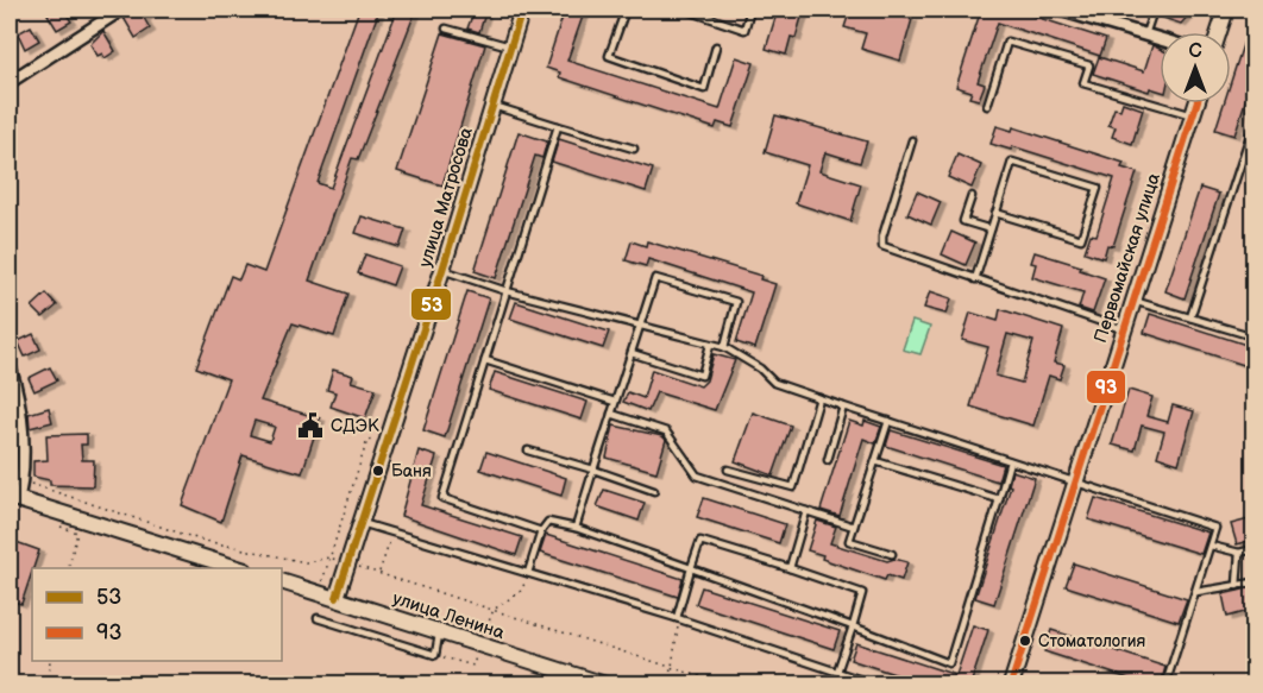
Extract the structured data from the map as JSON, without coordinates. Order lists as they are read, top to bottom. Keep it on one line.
{"streets":{"street":["улица Матросова","Первомайская улица","улица Ленина"]},"crossings":[["улица Матросова","улица Ленина"]],"places":{"public building":["СДЭК"],"other":["Баня","Стоматология"]},"lines":["transit line 53","transit line 93"],"legend":["53","93"],"north":"top"}
